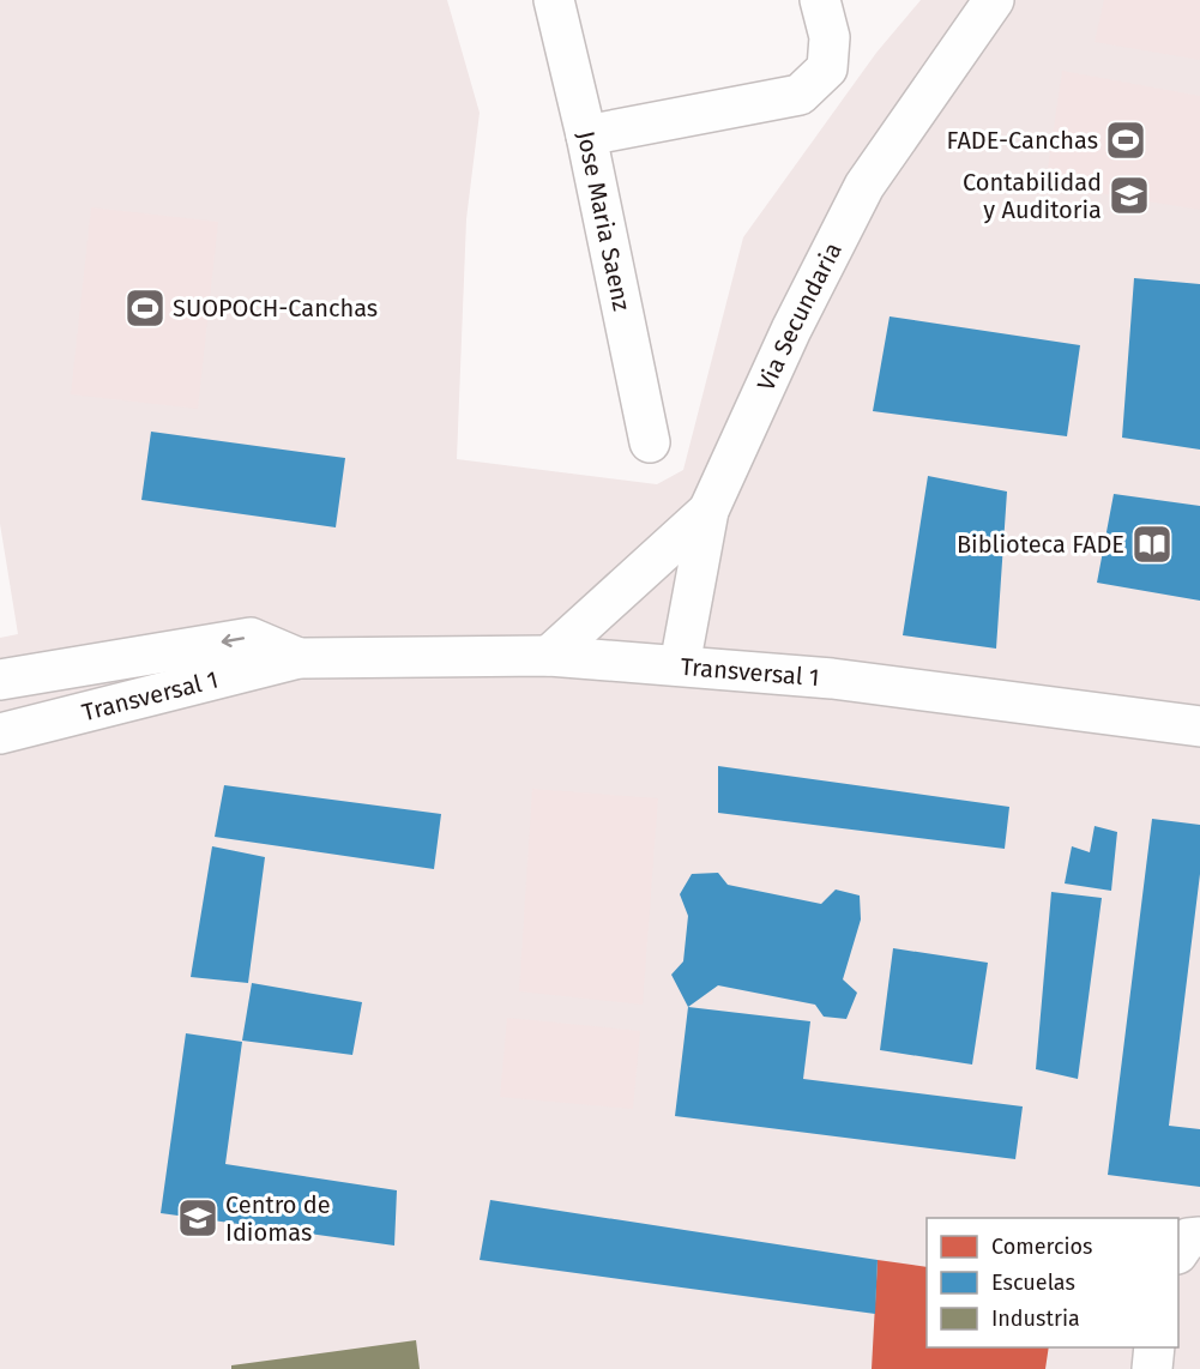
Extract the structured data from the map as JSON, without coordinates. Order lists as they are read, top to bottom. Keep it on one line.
{"streets":{"street":["Jose Maria Saenz","Via Secundaria","Transversal 1"]},"crossings":[["Via Secundaria","Transversal 1"]],"places":{"sports":["FADE-Canchas","SUOPOCH-Canchas"],"school or university":["Contabilidad y Auditoria","Centro de Idiomas"],"library":["Biblioteca FADE"]},"legend":["Comercios","Escuelas","Industria"]}
